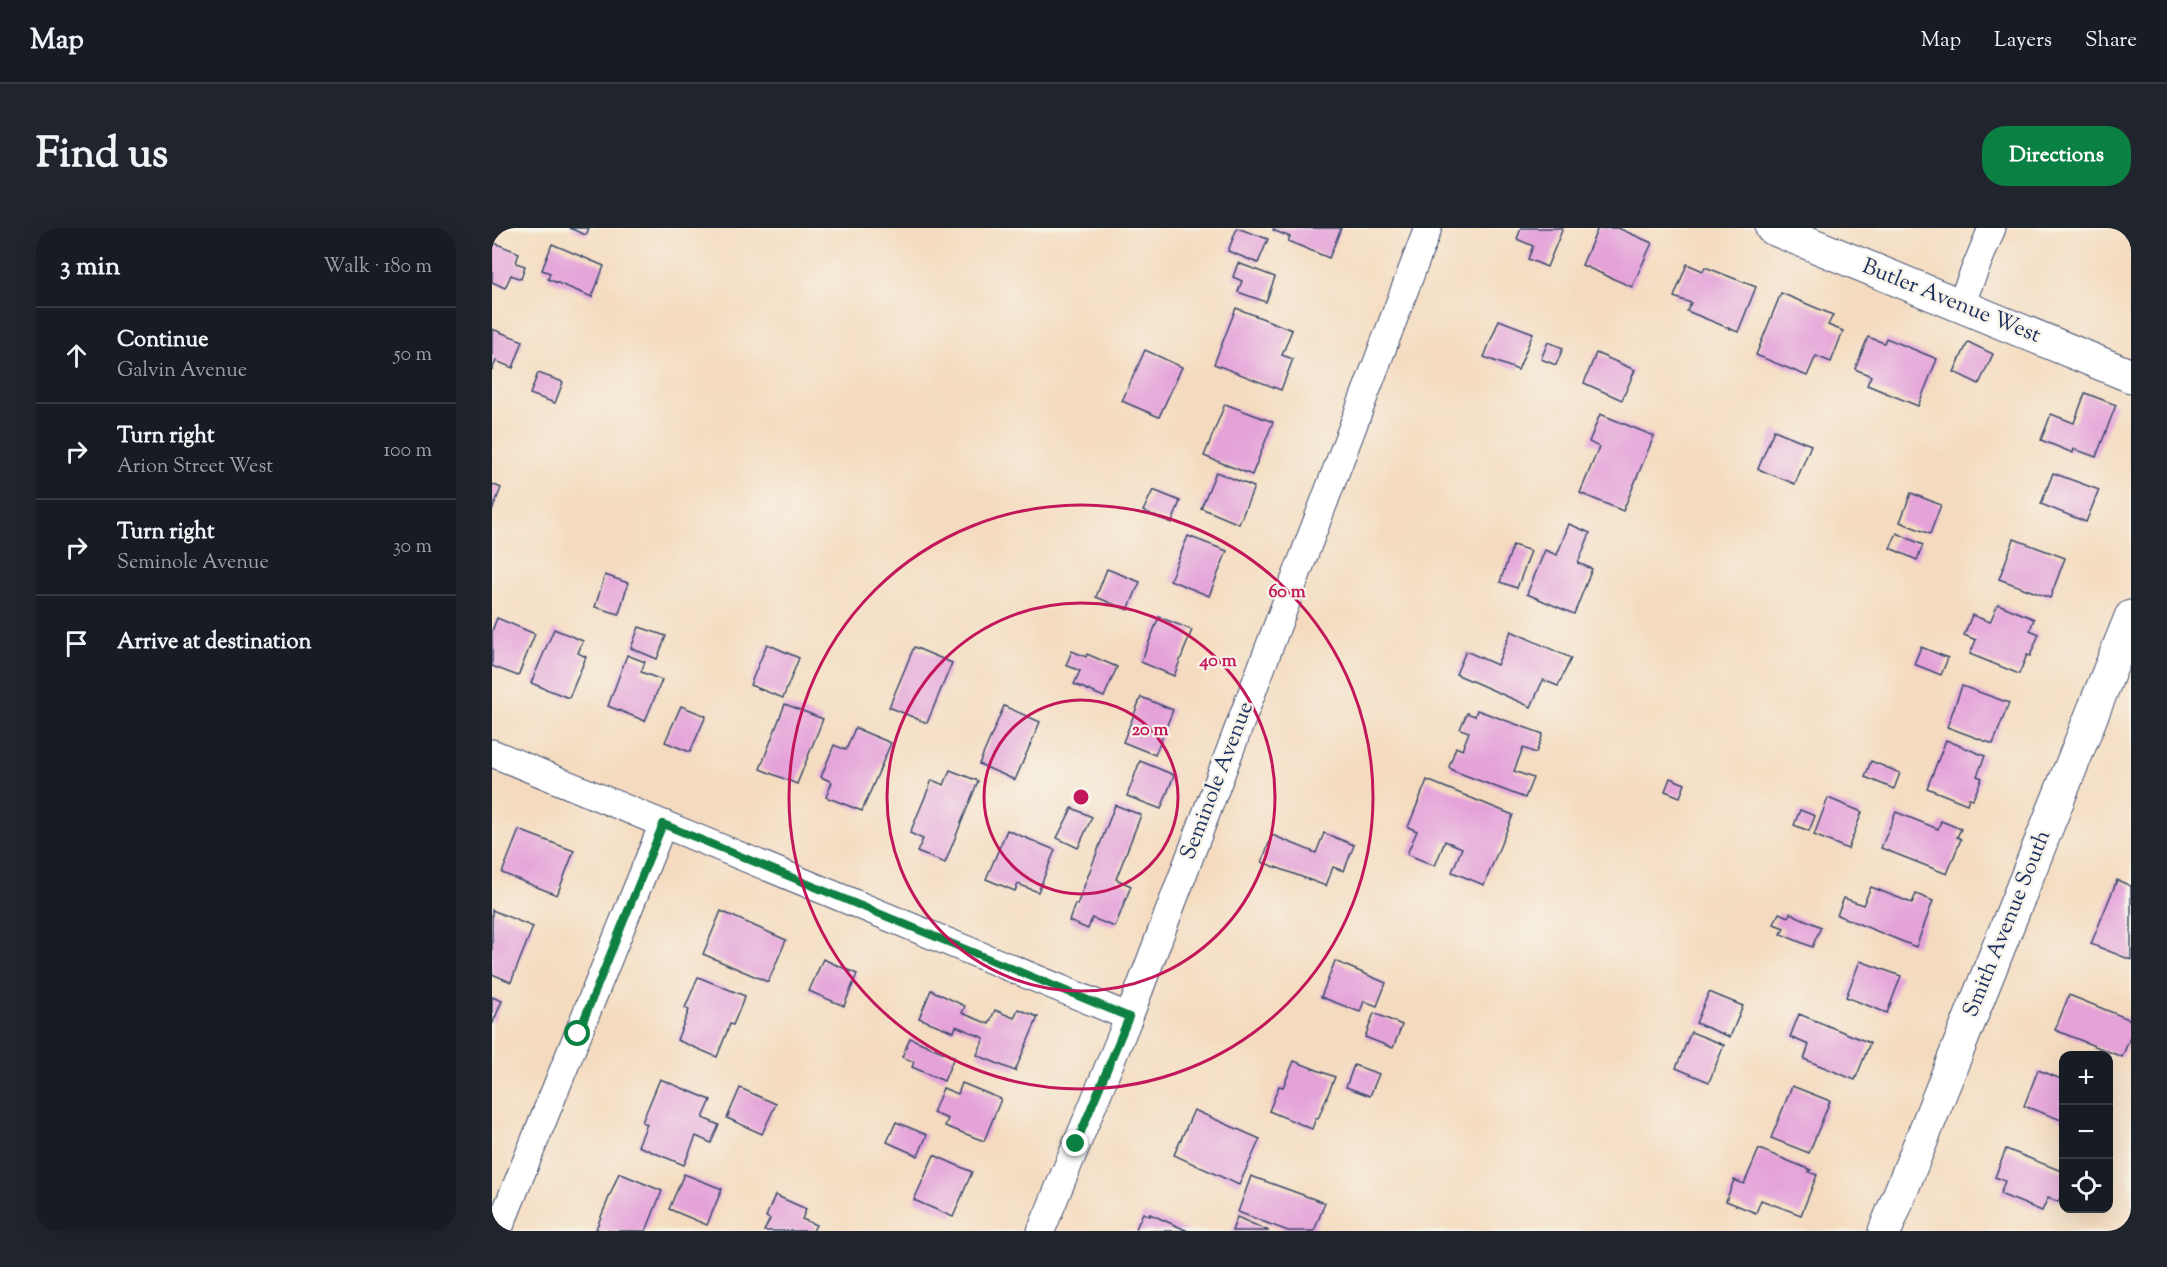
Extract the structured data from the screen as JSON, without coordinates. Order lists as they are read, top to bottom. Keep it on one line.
{"streets":{"street":["Butler Avenue West","Seminole Avenue","Smith Avenue South"]},"page":{"header":"Map","nav":["Map","Layers","Share"],"title":"Find us","buttons":"Directions","heading":["3 min","Walk · 180 m"],"list":[["Continue","Galvin Avenue","50 m"],["Turn right","Arion Street West","100 m"],["Turn right","Seminole Avenue","30 m"],"Arrive at destination"],"map_buttons":["+","−"]},"rings":["60 m","40 m","20 m"]}
